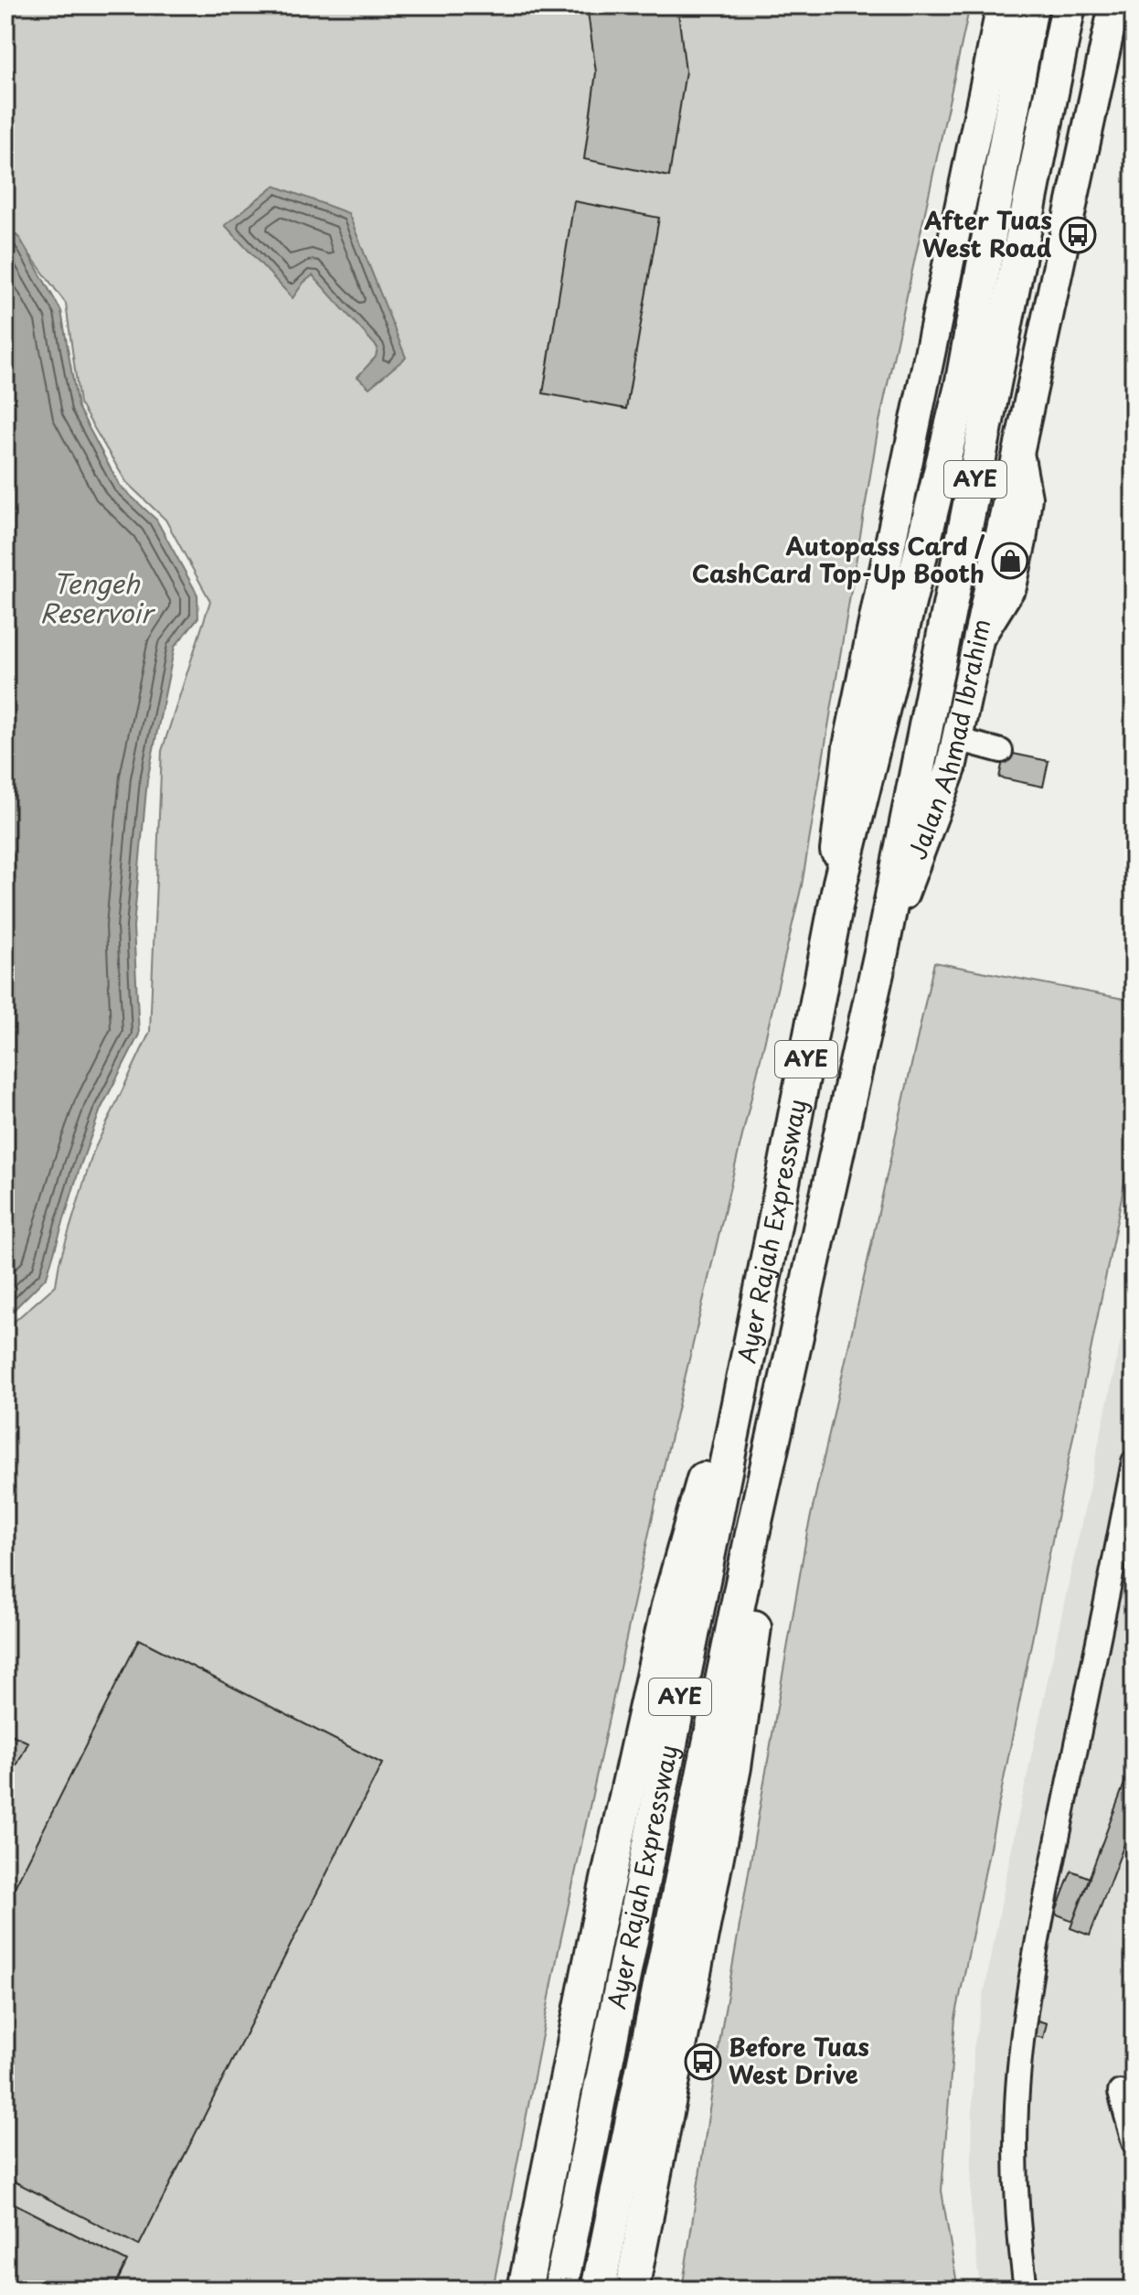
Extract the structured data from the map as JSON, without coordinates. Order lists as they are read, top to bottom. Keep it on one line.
{"streets":{"highway":["AYE","Ayer Rajah Expressway"],"main road":["Jalan Ahmad Ibrahim"]},"crossings":[["Jalan Ahmad Ibrahim","Ayer Rajah Expressway"]],"water":["Tengeh Reservoir"],"places":{"bus stop":["After Tuas West Road","Before Tuas West Drive"],"shop":["Autopass Card / CashCard Top-Up Booth"]}}
